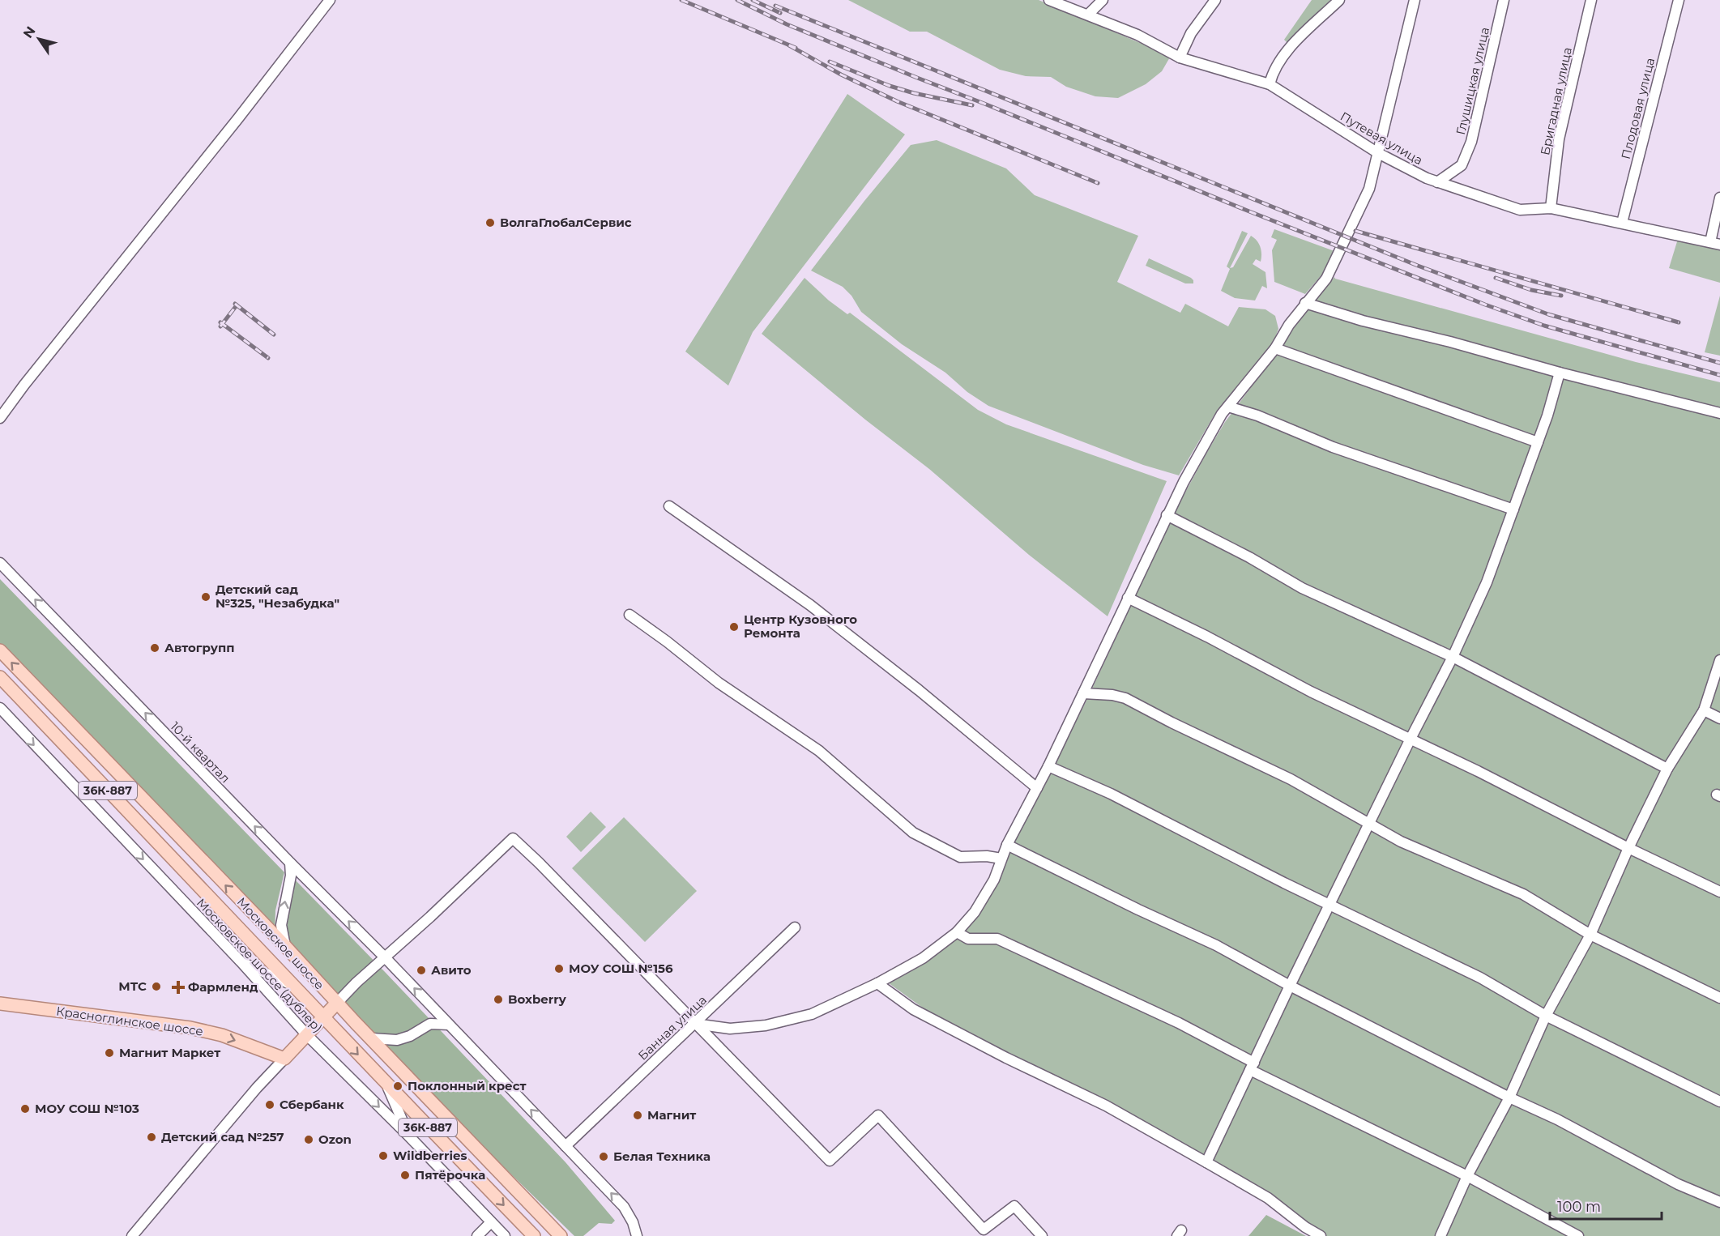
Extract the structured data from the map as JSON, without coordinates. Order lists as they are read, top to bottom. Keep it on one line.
{"streets":{"main road":["36К-887","Московское шоссе","Красноглинское шоссе"],"street":["Глушицкая улица","Бригадная улица","Плодовая улица","Путевая улица","10-й квартал","Московское шоссе (дублер)","Банная улица"]},"crossings":[["Глушицкая улица","Путевая улица"],["Бригадная улица","Путевая улица"],["Плодовая улица","Путевая улица"],["10-й квартал","Банная улица"]],"one_way":["10-й квартал","Московское шоссе (дублер)","Красноглинское шоссе"],"places":{"other":["ВолгаГлобалСервис","Детский сад №325, \"Незабудка\"","Центр Кузовного Ремонта","Автогрупп","МОУ СОШ №156","Авито","МТС","Boxberry","Магнит Маркет","Поклонный крест","Сбербанк","МОУ СОШ №103","Магнит","Детский сад №257","Ozon","Wildberries","Белая Техника","Пятёрочка"],"health":["Фармленд"]},"scale_bar":"100 m","north":"top left"}
